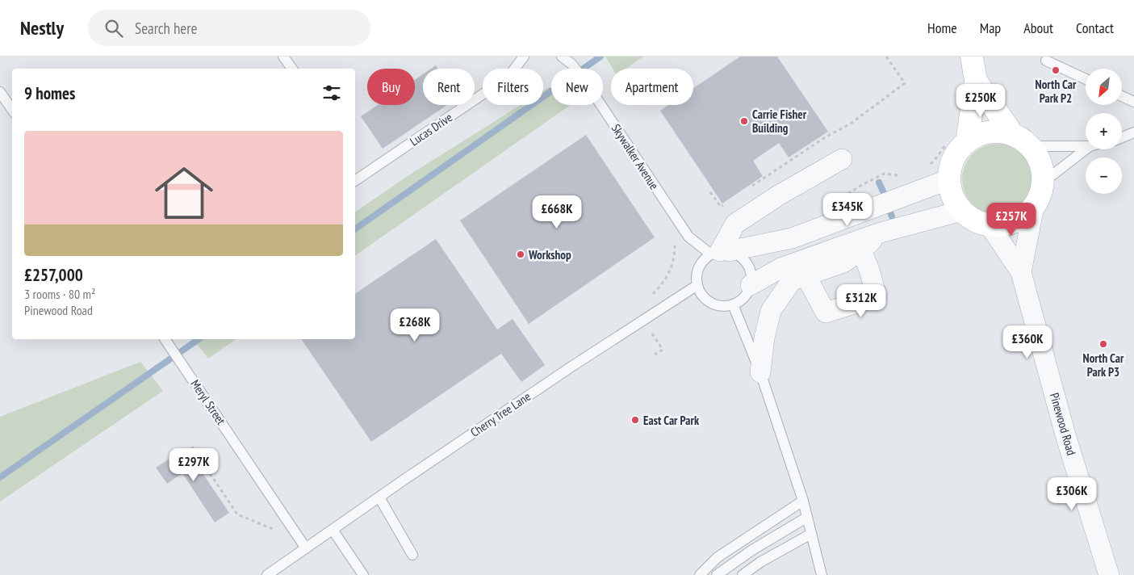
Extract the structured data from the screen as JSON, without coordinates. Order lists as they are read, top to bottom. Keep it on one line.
{"streets":{"street":["Pinewood Road"],"lane":["Lucas Drive","Skywalker Avenue","Meryl Street","Cherry Tree Lane"]},"crossings":[["Skywalker Avenue","Cherry Tree Lane"],["Meryl Street","Cherry Tree Lane"]],"places":["North Car Park P2","Carrie Fisher Building","Workshop","North Car Park P3","East Car Park"],"north":"bottom left","page":{"header":"Nestly","search":"Search here","nav":["Home","Map","About","Contact"],"map_buttons":["+","−"],"chip":["Buy","Rent","Filters","New","Apartment"],"heading":"9 homes","price":["£250K","£345K","£668K","£257K","£312K","£268K","£360K","£297K","£306K"],"list":[{"name":"£257,000","note":"3 rooms · 80 m² · Pinewood Road"}]}}
